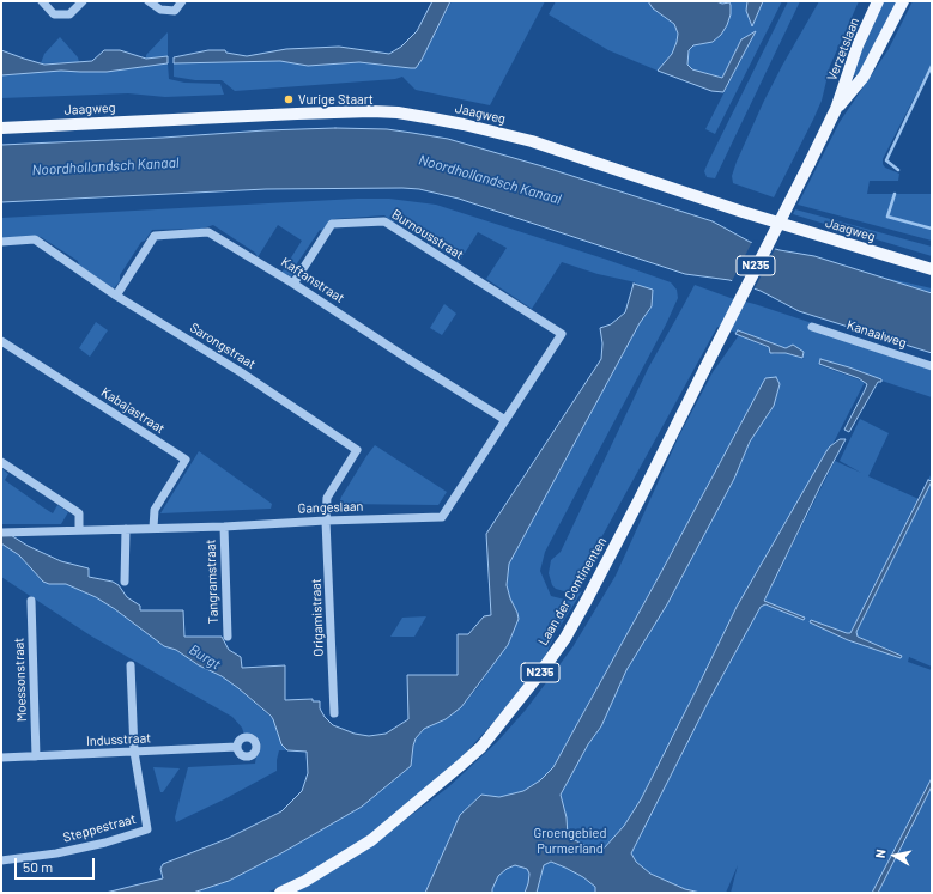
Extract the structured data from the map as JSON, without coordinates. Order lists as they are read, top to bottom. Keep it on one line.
{"streets":{"main road":["Verzetslaan","Jaagweg","N235","Laan der Continenten"],"street":["Burnousstraat","Kaftanstraat","Kanaalweg","Sarongstraat","Kabajastraat","Gangeslaan","Tangramstraat","Origamistraat","Moessonstraat","Indusstraat","Steppestraat"]},"crossings":[["Verzetslaan","Laan der Continenten"],["Burnousstraat","Kaftanstraat"],["Burnousstraat","Gangeslaan"],["Kaftanstraat","Sarongstraat"],["Kaftanstraat","Gangeslaan"],["Sarongstraat","Gangeslaan"],["Sarongstraat","Origamistraat"],["Kabajastraat","Gangeslaan"],["Gangeslaan","Tangramstraat"],["Gangeslaan","Origamistraat"],["Moessonstraat","Indusstraat"],["Indusstraat","Steppestraat"]],"water":["Noordhollandsch Kanaal","Burgt"],"parks":["Groengebied Purmerland"],"places":["Vurige Staart"],"scale_bar":"50 m","north":"left"}
